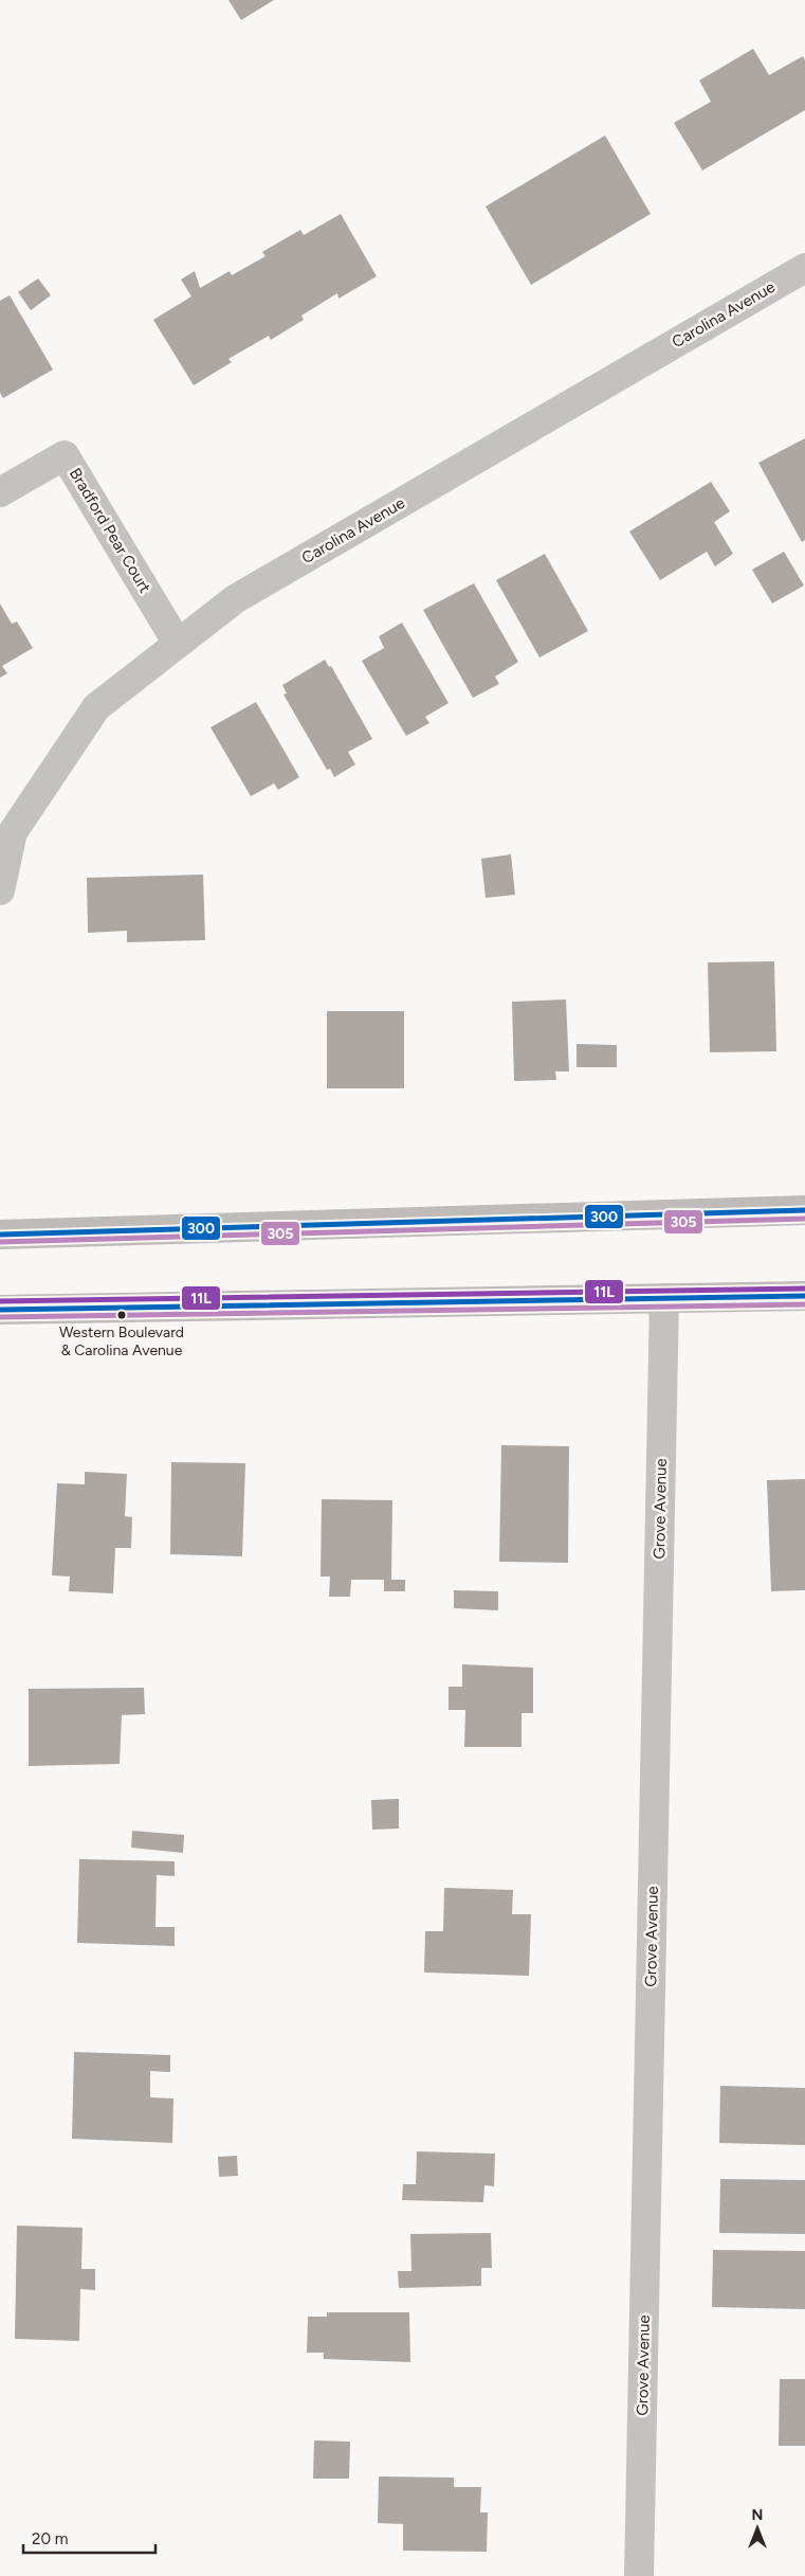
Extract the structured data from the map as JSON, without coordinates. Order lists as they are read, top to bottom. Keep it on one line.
{"streets":{"street":["Carolina Avenue","Bradford Pear Court","Grove Avenue"]},"crossings":[["Carolina Avenue","Bradford Pear Court"]],"places":["Western Boulevard & Carolina Avenue"],"lines":["transit line 300","transit line 305","transit line 11L"],"scale_bar":"20 m","north":"top"}
